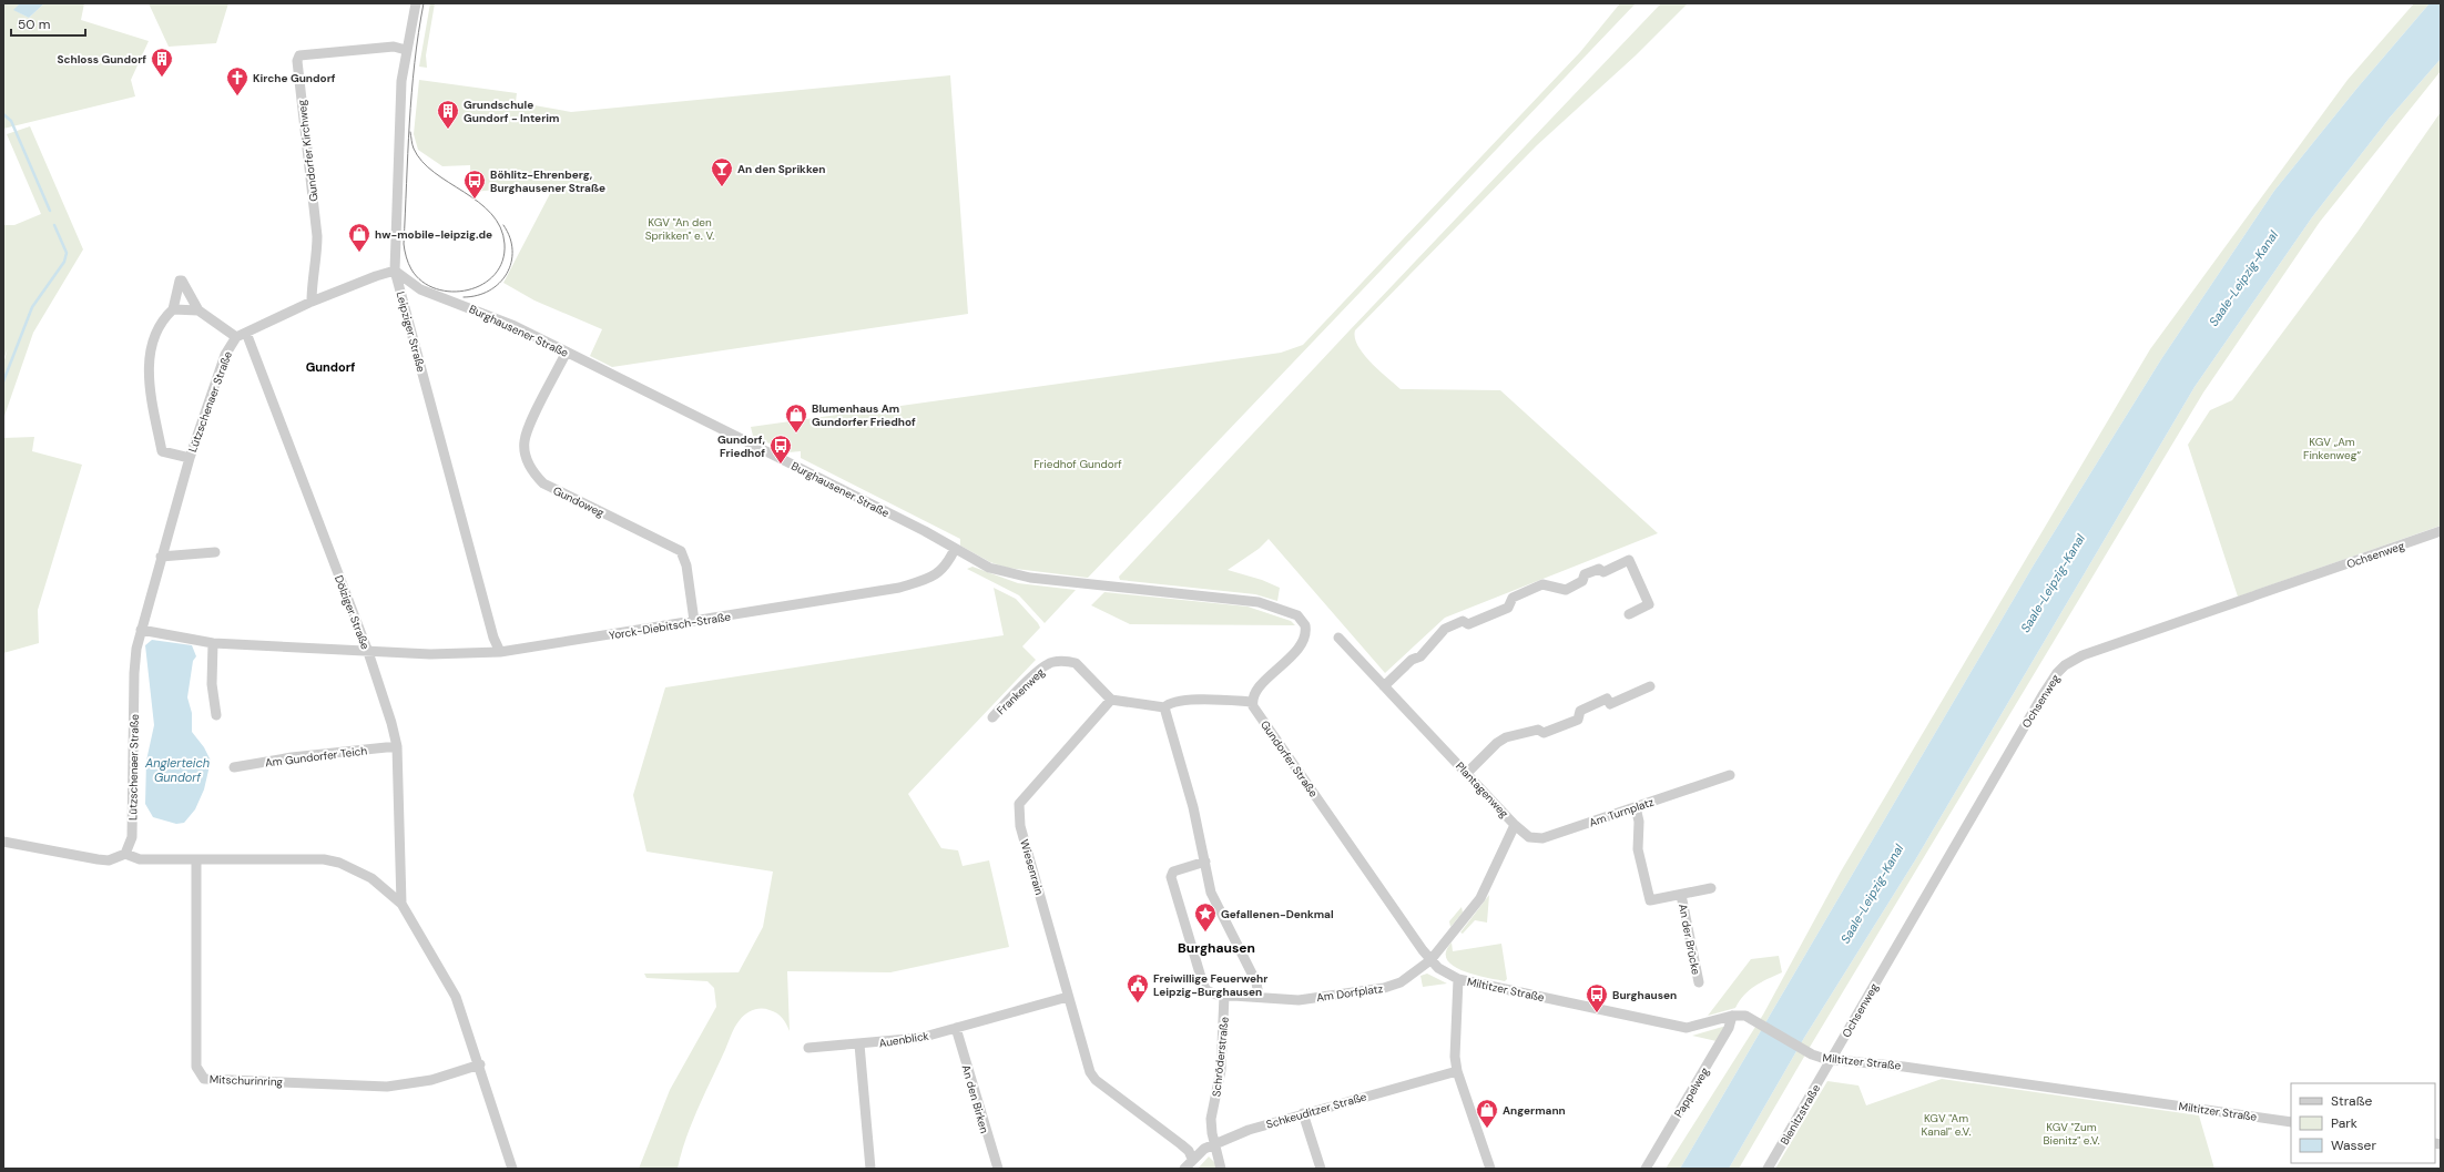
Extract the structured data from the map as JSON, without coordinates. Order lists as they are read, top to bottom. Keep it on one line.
{"streets":{"street":["Gundorfer Kirchweg","Burghausener Straße","Leipziger Straße","Lützschenaer Straße","Gundoweg","Ochsenweg","Dölziger Straße","Yorck-Diebitsch-Straße","Frankenweg","Am Gundorfer Teich","Gundorfer Straße","Plantagenweg","Am Turnplatz","Wiesenrain","An der Brücke","Miltitzer Straße","Am Dorfplatz","Auenblick","Schröderstraße","Mitschurinring","Pappelweg","An den Birken","Schkeuditzer Straße","Bienitzstraße"]},"crossings":[["Gundorfer Kirchweg","Leipziger Straße"],["Burghausener Straße","Leipziger Straße"],["Burghausener Straße","Gundoweg"],["Burghausener Straße","Yorck-Diebitsch-Straße"],["Burghausener Straße","Gundorfer Straße"],["Leipziger Straße","Yorck-Diebitsch-Straße"],["Lützschenaer Straße","Dölziger Straße"],["Gundoweg","Yorck-Diebitsch-Straße"],["Ochsenweg","Miltitzer Straße"],["Ochsenweg","Bienitzstraße"],["Dölziger Straße","Yorck-Diebitsch-Straße"],["Dölziger Straße","Am Gundorfer Teich"],["Frankenweg","Wiesenrain"],["Gundorfer Straße","Plantagenweg"],["Gundorfer Straße","Miltitzer Straße"],["Gundorfer Straße","Am Dorfplatz"],["Plantagenweg","Am Turnplatz"],["Plantagenweg","Am Dorfplatz"],["Am Turnplatz","An der Brücke"],["Wiesenrain","Auenblick"],["Wiesenrain","Schkeuditzer Straße"],["Miltitzer Straße","Pappelweg"],["Miltitzer Straße","Bienitzstraße"],["Am Dorfplatz","Schröderstraße"],["Auenblick","An den Birken"],["Schröderstraße","Schkeuditzer Straße"]],"districts":["Gundorf","Burghausen"],"water":["Saale-Leipzig-Kanal","Anglerteich Gundorf"],"parks":["KGV \"An den Sprikken\" e. V.","KGV „Am Finkenweg“","Friedhof Gundorf","KGV \"Am Kanal\" e.V.","KGV \"Zum Bienitz\" e.V."],"places":{"building":["Schloss Gundorf","Grundschule Gundorf - Interim"],"church":["Kirche Gundorf"],"bar":["An den Sprikken"],"bus stop":["Böhlitz-Ehrenberg, Burghausener Straße","Gundorf, Friedhof","Burghausen"],"shop":["hw-mobile-leipzig.de","Blumenhaus Am Gundorfer Friedhof","Angermann"],"place":["Gefallenen-Denkmal"],"public building":["Freiwillige Feuerwehr Leipzig-Burghausen"]},"legend":["Straße","Park","Wasser"],"scale_bar":"50 m"}
